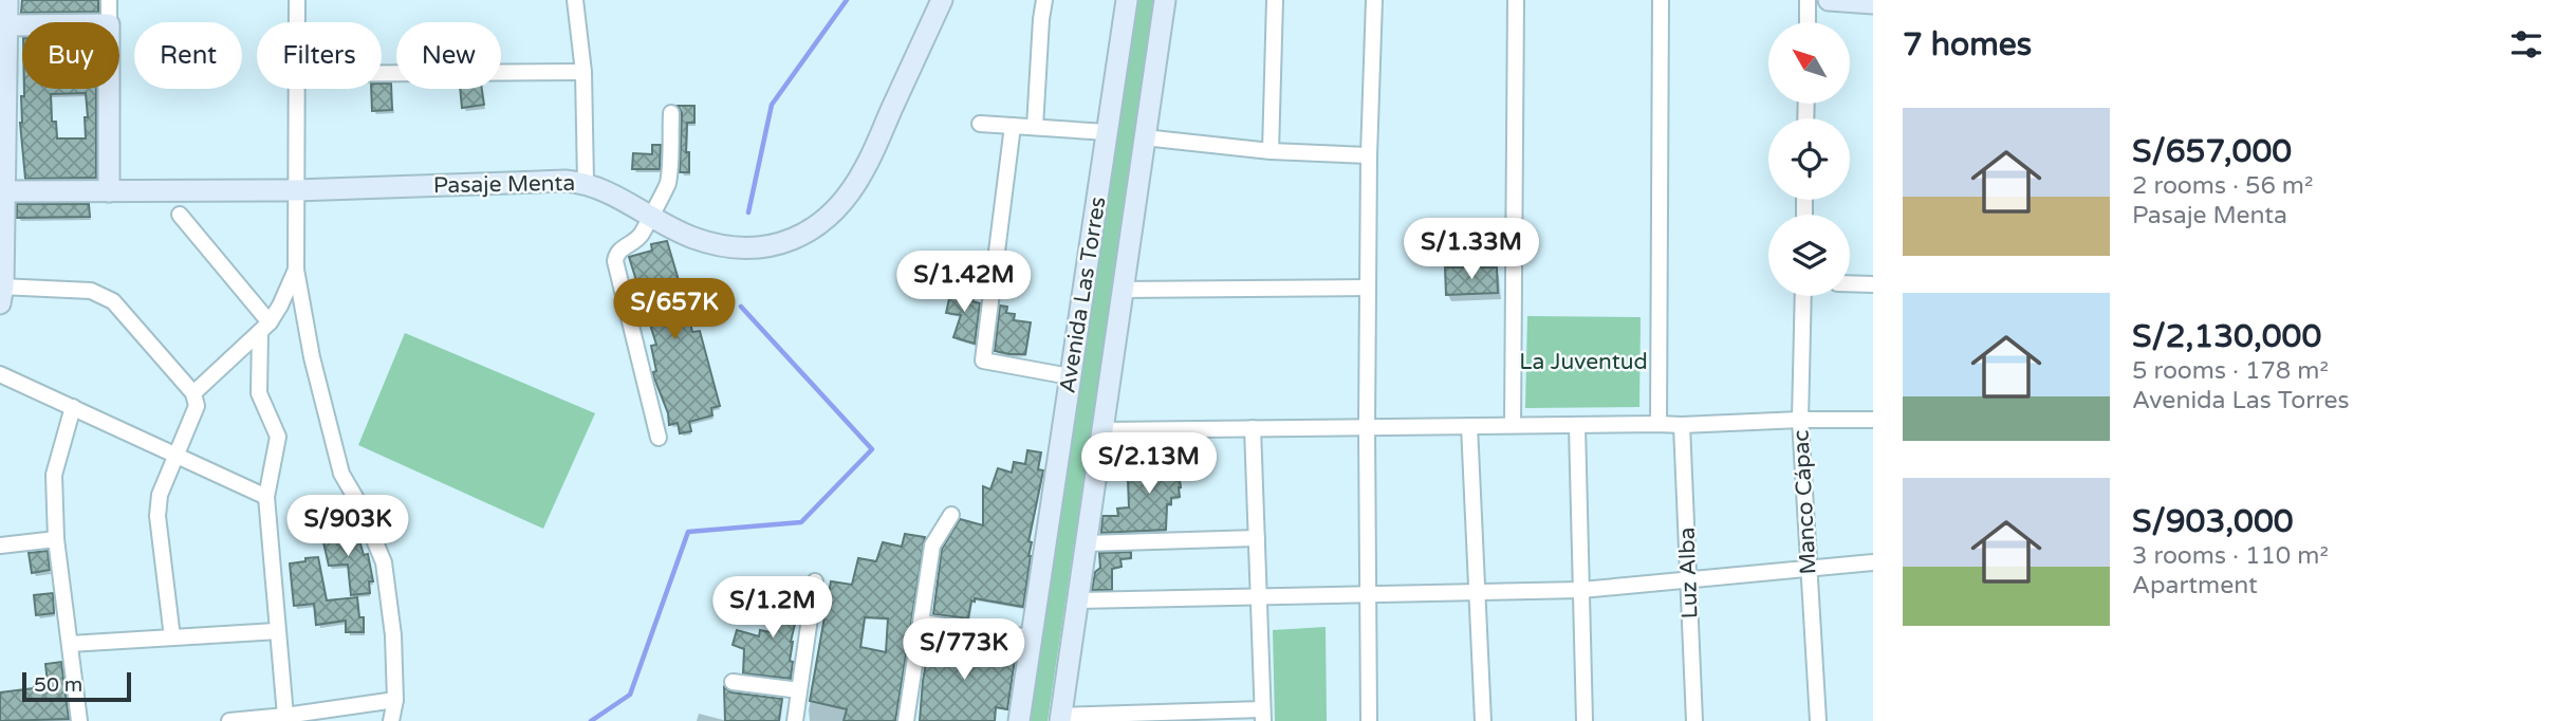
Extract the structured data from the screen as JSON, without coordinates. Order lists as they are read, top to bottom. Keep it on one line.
{"streets":{"street":["Pasaje Menta","Avenida Las Torres","Manco Cápac","Luz Alba"]},"parks":["La Juventud"],"scale_bar":"50 m","north":"top left","page":{"heading":"7 homes","chip":["Buy","Rent","Filters","New"],"list":[{"name":"S/657,000","note":"2 rooms · 56 m² · Pasaje Menta"},{"name":"S/2,130,000","note":"5 rooms · 178 m² · Avenida Las Torres"},{"name":"S/903,000","note":"3 rooms · 110 m² · Apartment"}],"price":["S/1.33M","S/1.42M","S/657K","S/2.13M","S/903K","S/1.2M","S/773K"],"scale":"50 m"}}
